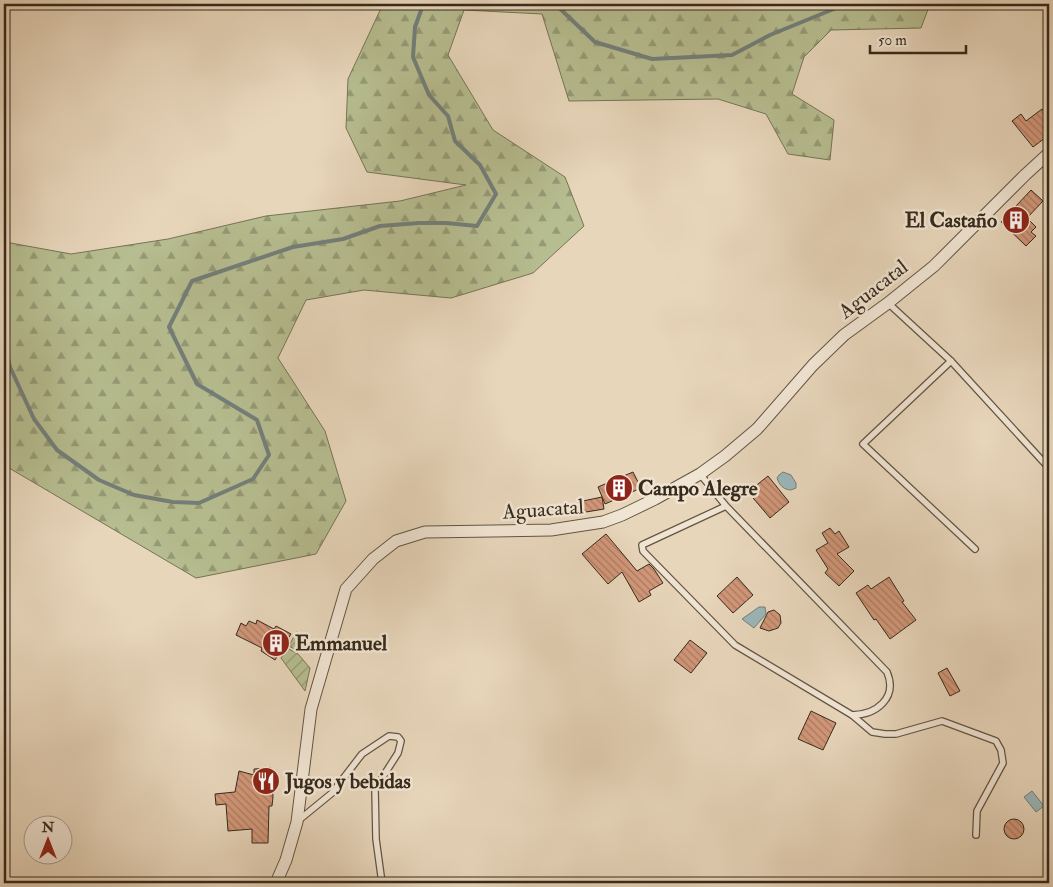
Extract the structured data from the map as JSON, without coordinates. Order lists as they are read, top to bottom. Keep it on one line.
{"streets":{"street":["Aguacatal"]},"places":{"building":["El Castaño","Campo Alegre","Emmanuel"],"restaurant":["Jugos y bebidas"]},"scale_bar":"50 m","north":"top"}
